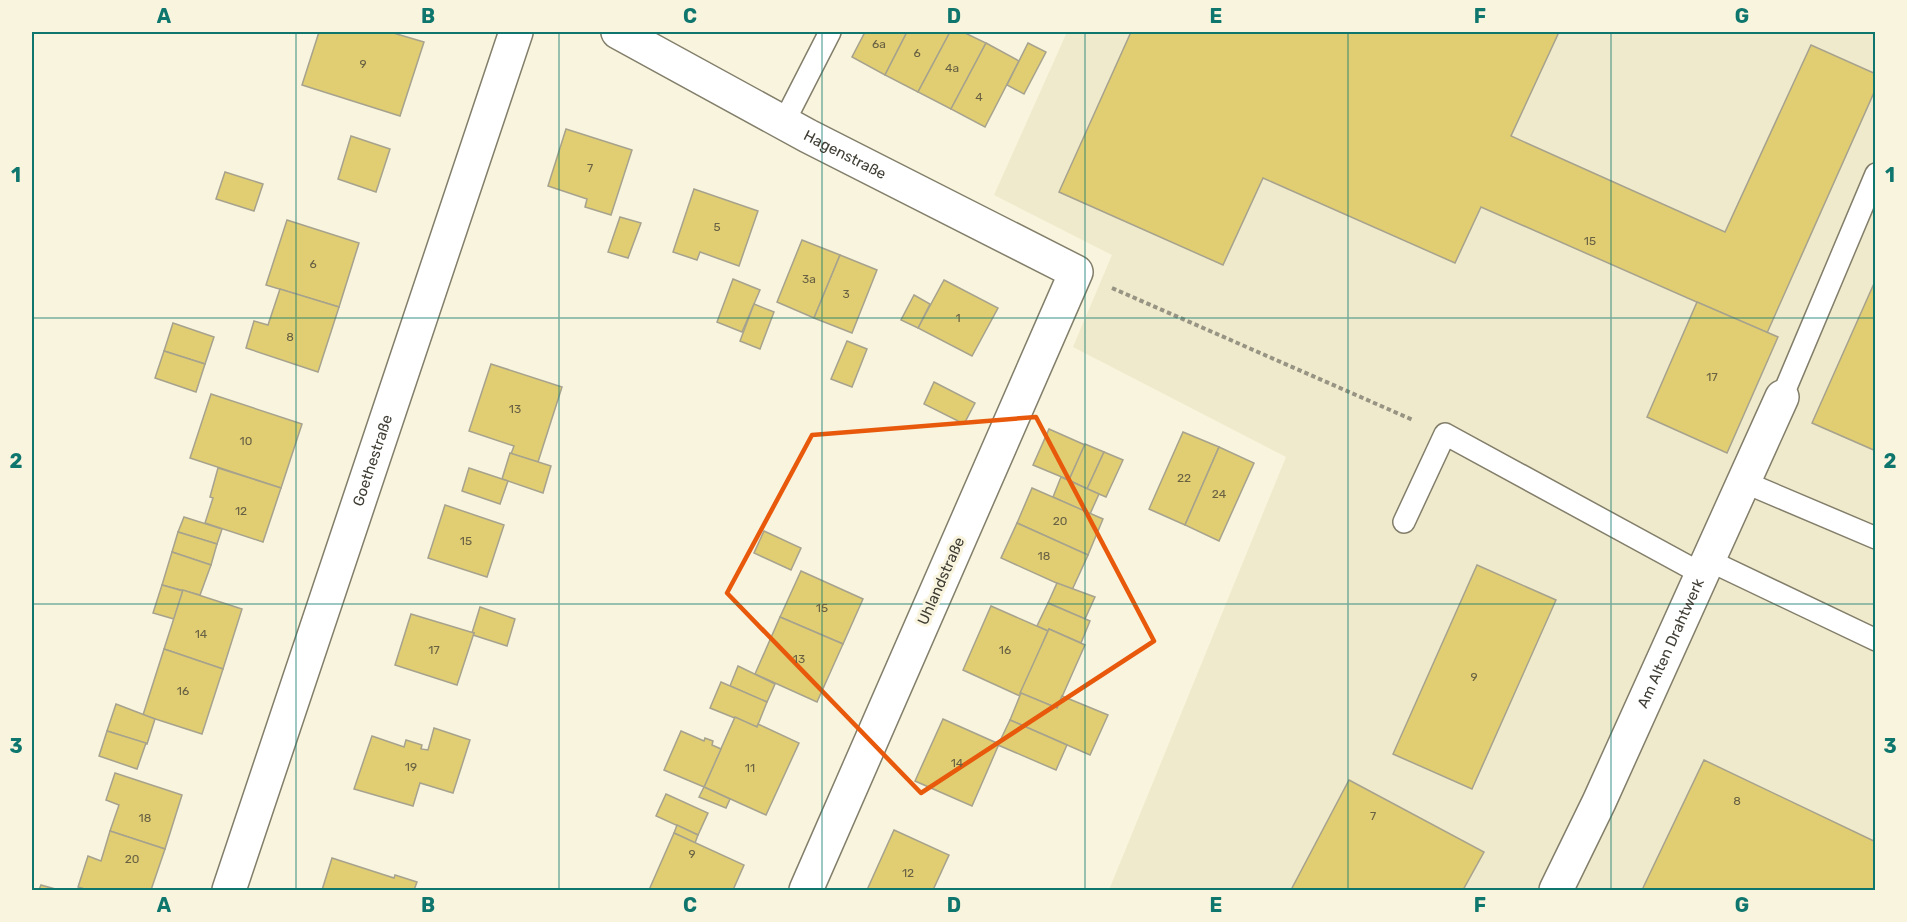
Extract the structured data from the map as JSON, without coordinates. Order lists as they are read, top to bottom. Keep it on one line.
{"streets":{"street":["Hagenstraße","Goethestraße","Uhlandstraße","Am Alten Drahtwerk"]},"crossings":[["Hagenstraße","Uhlandstraße"]],"house_numbers":["6a","6","9","4a","4","7","5","15","6","3a","3","1","8","17","13","10","22","24","12","20","15","18","15","14","17","16","13","9","16","14","19","11","8","7","18","9","20","12"],"grid":{"columns":["A","B","C","D","E","F","G"],"rows":["1","2","3"]}}
